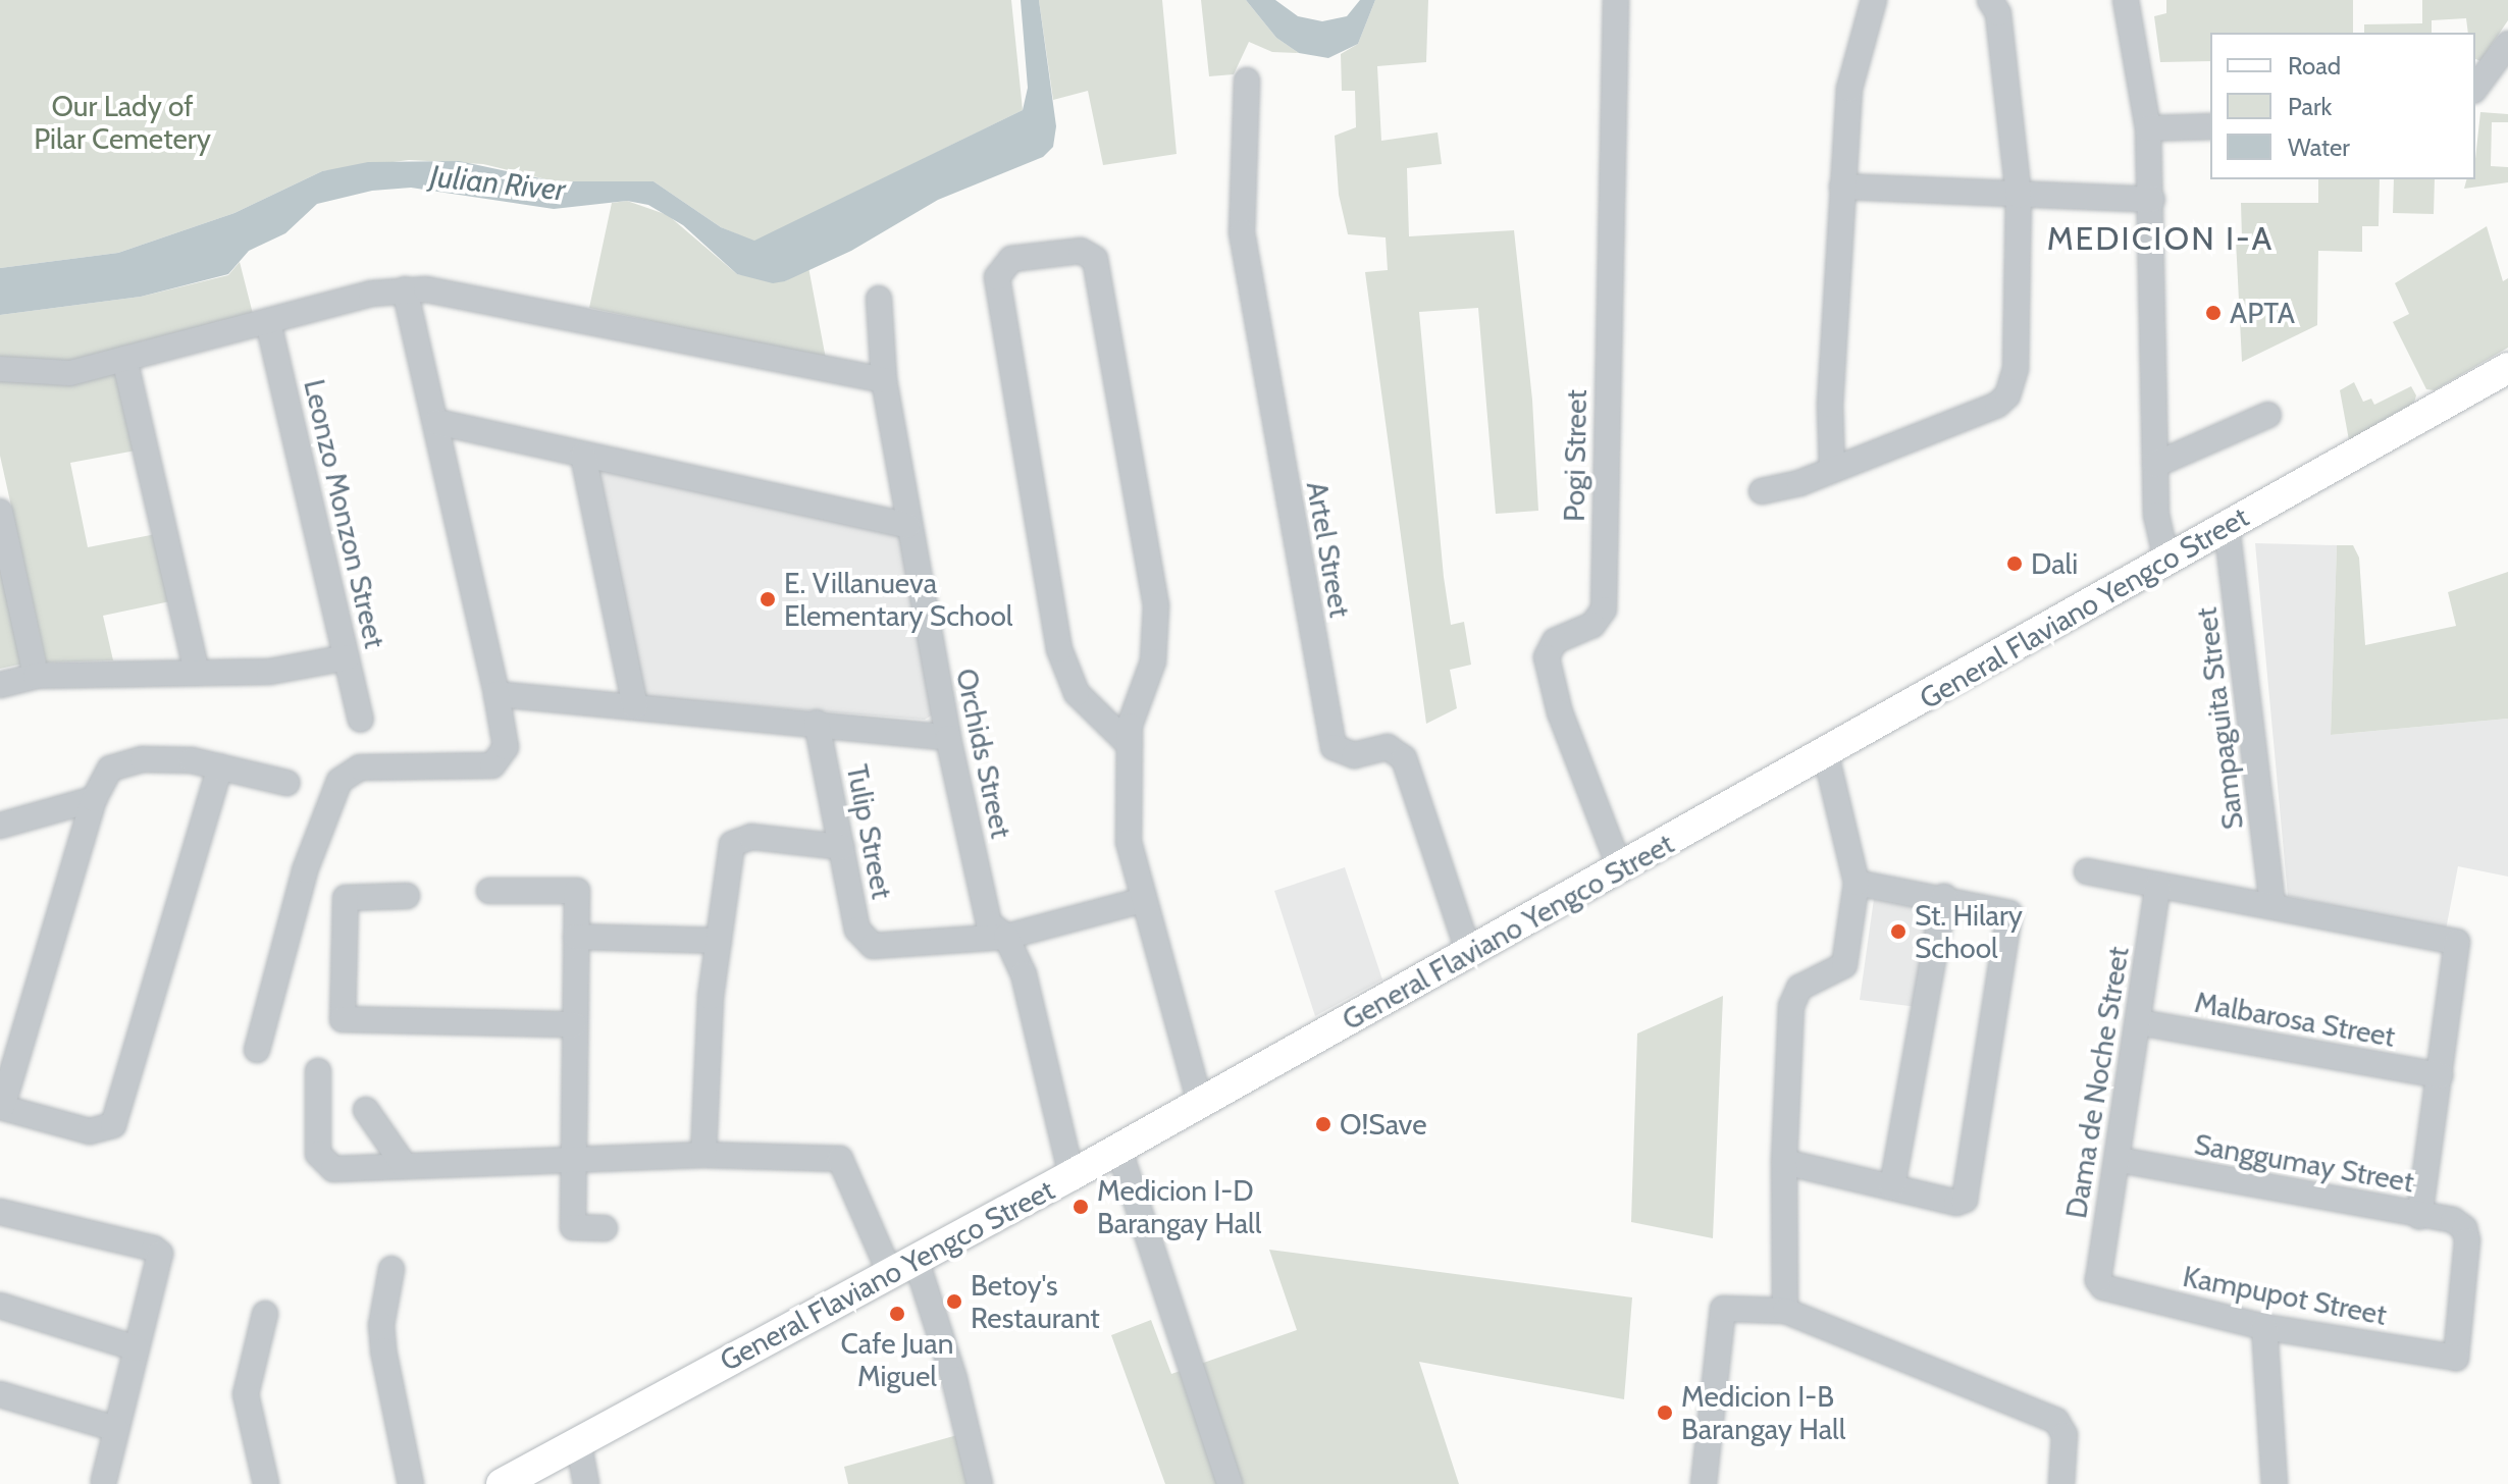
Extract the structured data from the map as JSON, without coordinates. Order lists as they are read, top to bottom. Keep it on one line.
{"streets":{"main road":["General Flaviano Yengco Street"],"street":["Pogi Street","Leonzo Monzon Street","Artel Street","Sampaguita Street","Orchids Street","Tulip Street","Malbarosa Street","Dama de Noche Street","Sanggumay Street","Kampupot Street"]},"crossings":[["Pogi Street","General Flaviano Yengco Street"],["Artel Street","General Flaviano Yengco Street"],["General Flaviano Yengco Street","Sampaguita Street"],["General Flaviano Yengco Street","Orchids Street"],["Orchids Street","Tulip Street"],["Malbarosa Street","Dama de Noche Street"],["Dama de Noche Street","Sanggumay Street"],["Dama de Noche Street","Kampupot Street"],["Sanggumay Street","Kampupot Street"]],"districts":["MEDICION I-A"],"water":["Julian River"],"parks":["Our Lady of Pilar Cemetery"],"places":["APTA","Dali","E. Villanueva Elementary School","St. Hilary School","O!Save","Medicion I-D Barangay Hall","Betoy's Restaurant","Cafe Juan Miguel","Medicion I-B Barangay Hall"],"legend":["Road","Park","Water"]}
